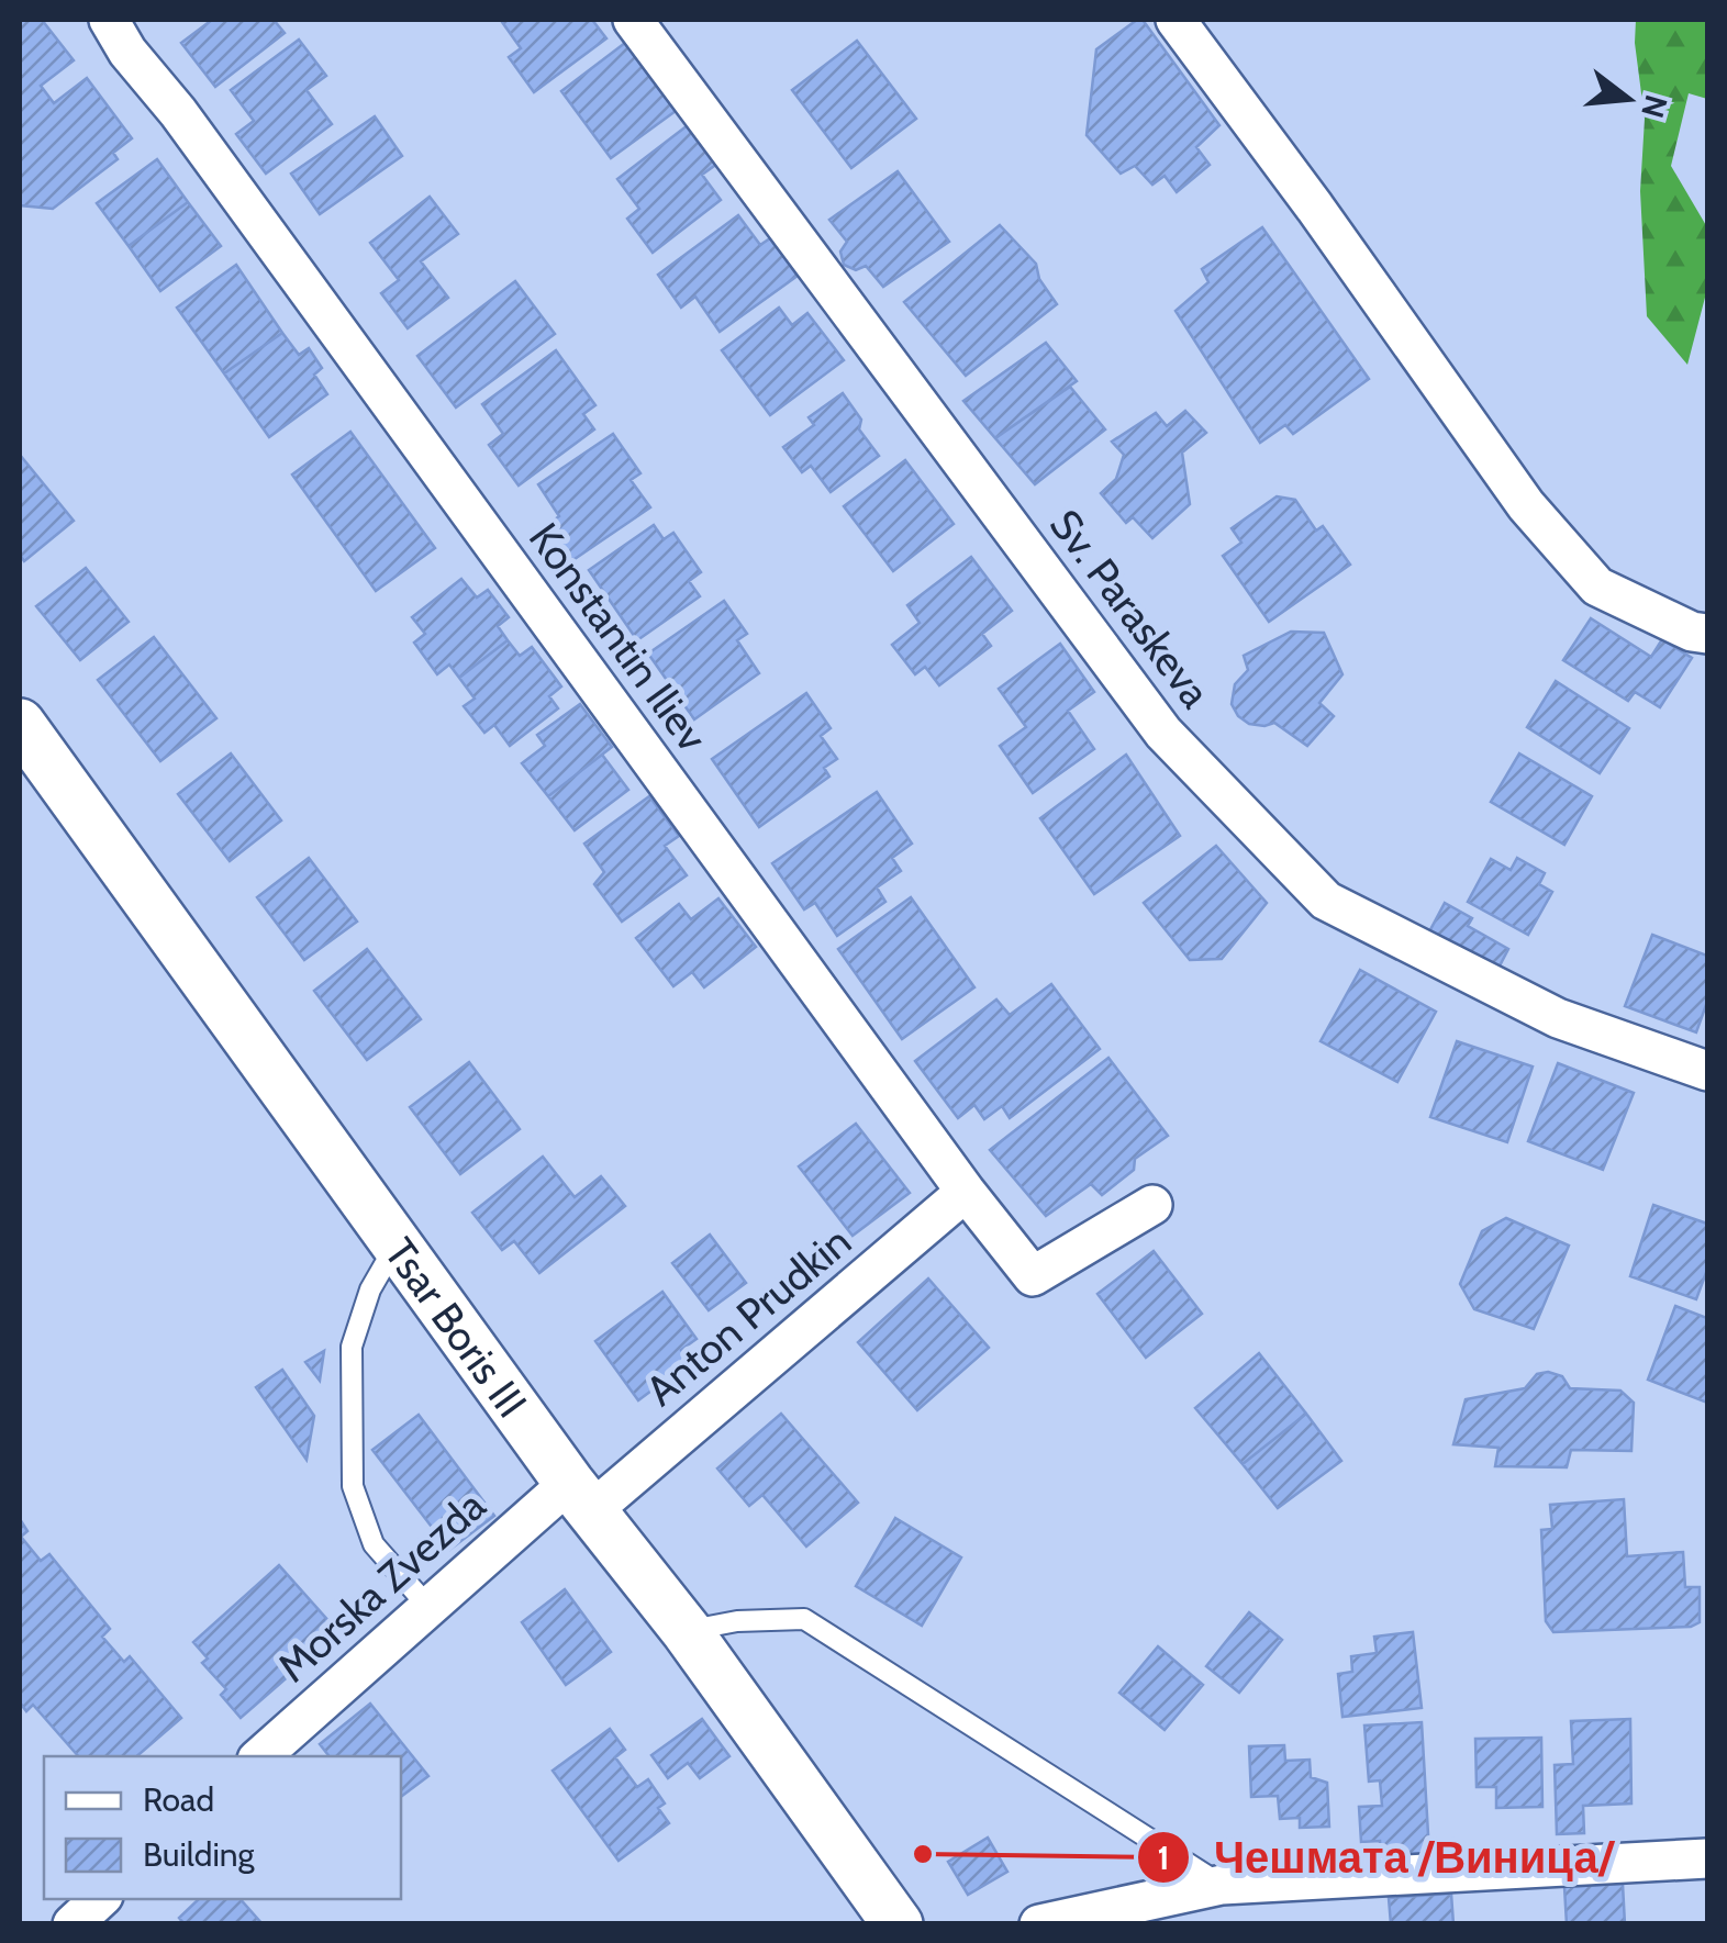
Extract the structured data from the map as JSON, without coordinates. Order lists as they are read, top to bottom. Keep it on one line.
{"streets":{"street":["Sv. Paraskeva","Konstantin Iliev","Anton Prudkin","Tsar Boris III","Morska Zvezda"]},"crossings":[["Konstantin Iliev","Anton Prudkin"],["Anton Prudkin","Tsar Boris III"],["Anton Prudkin","Morska Zvezda"],["Tsar Boris III","Morska Zvezda"]],"places":["Чешмата /Виница/"],"legend":["Road","Building"],"north":"right"}
